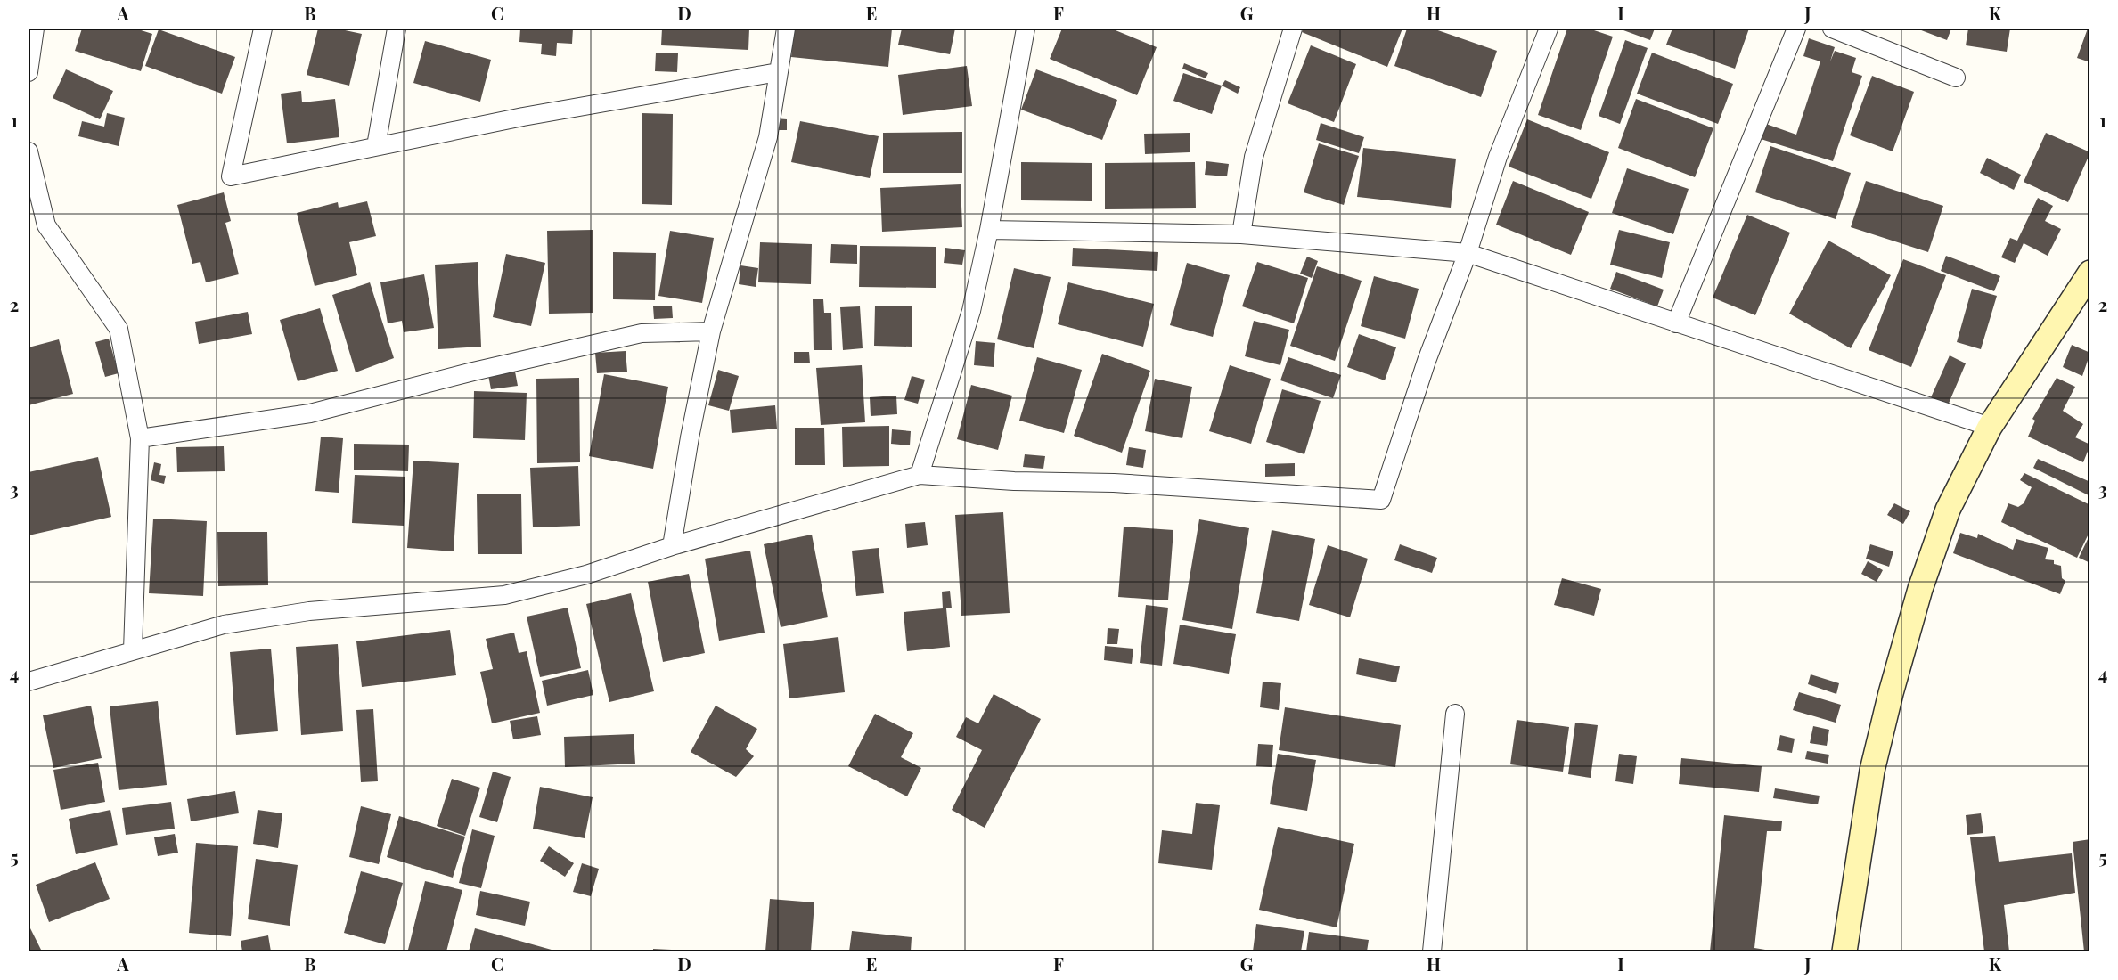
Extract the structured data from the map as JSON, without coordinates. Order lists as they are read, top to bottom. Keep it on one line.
{"grid":{"columns":["A","B","C","D","E","F","G","H","I","J","K"],"rows":["1","2","3","4","5"]}}
